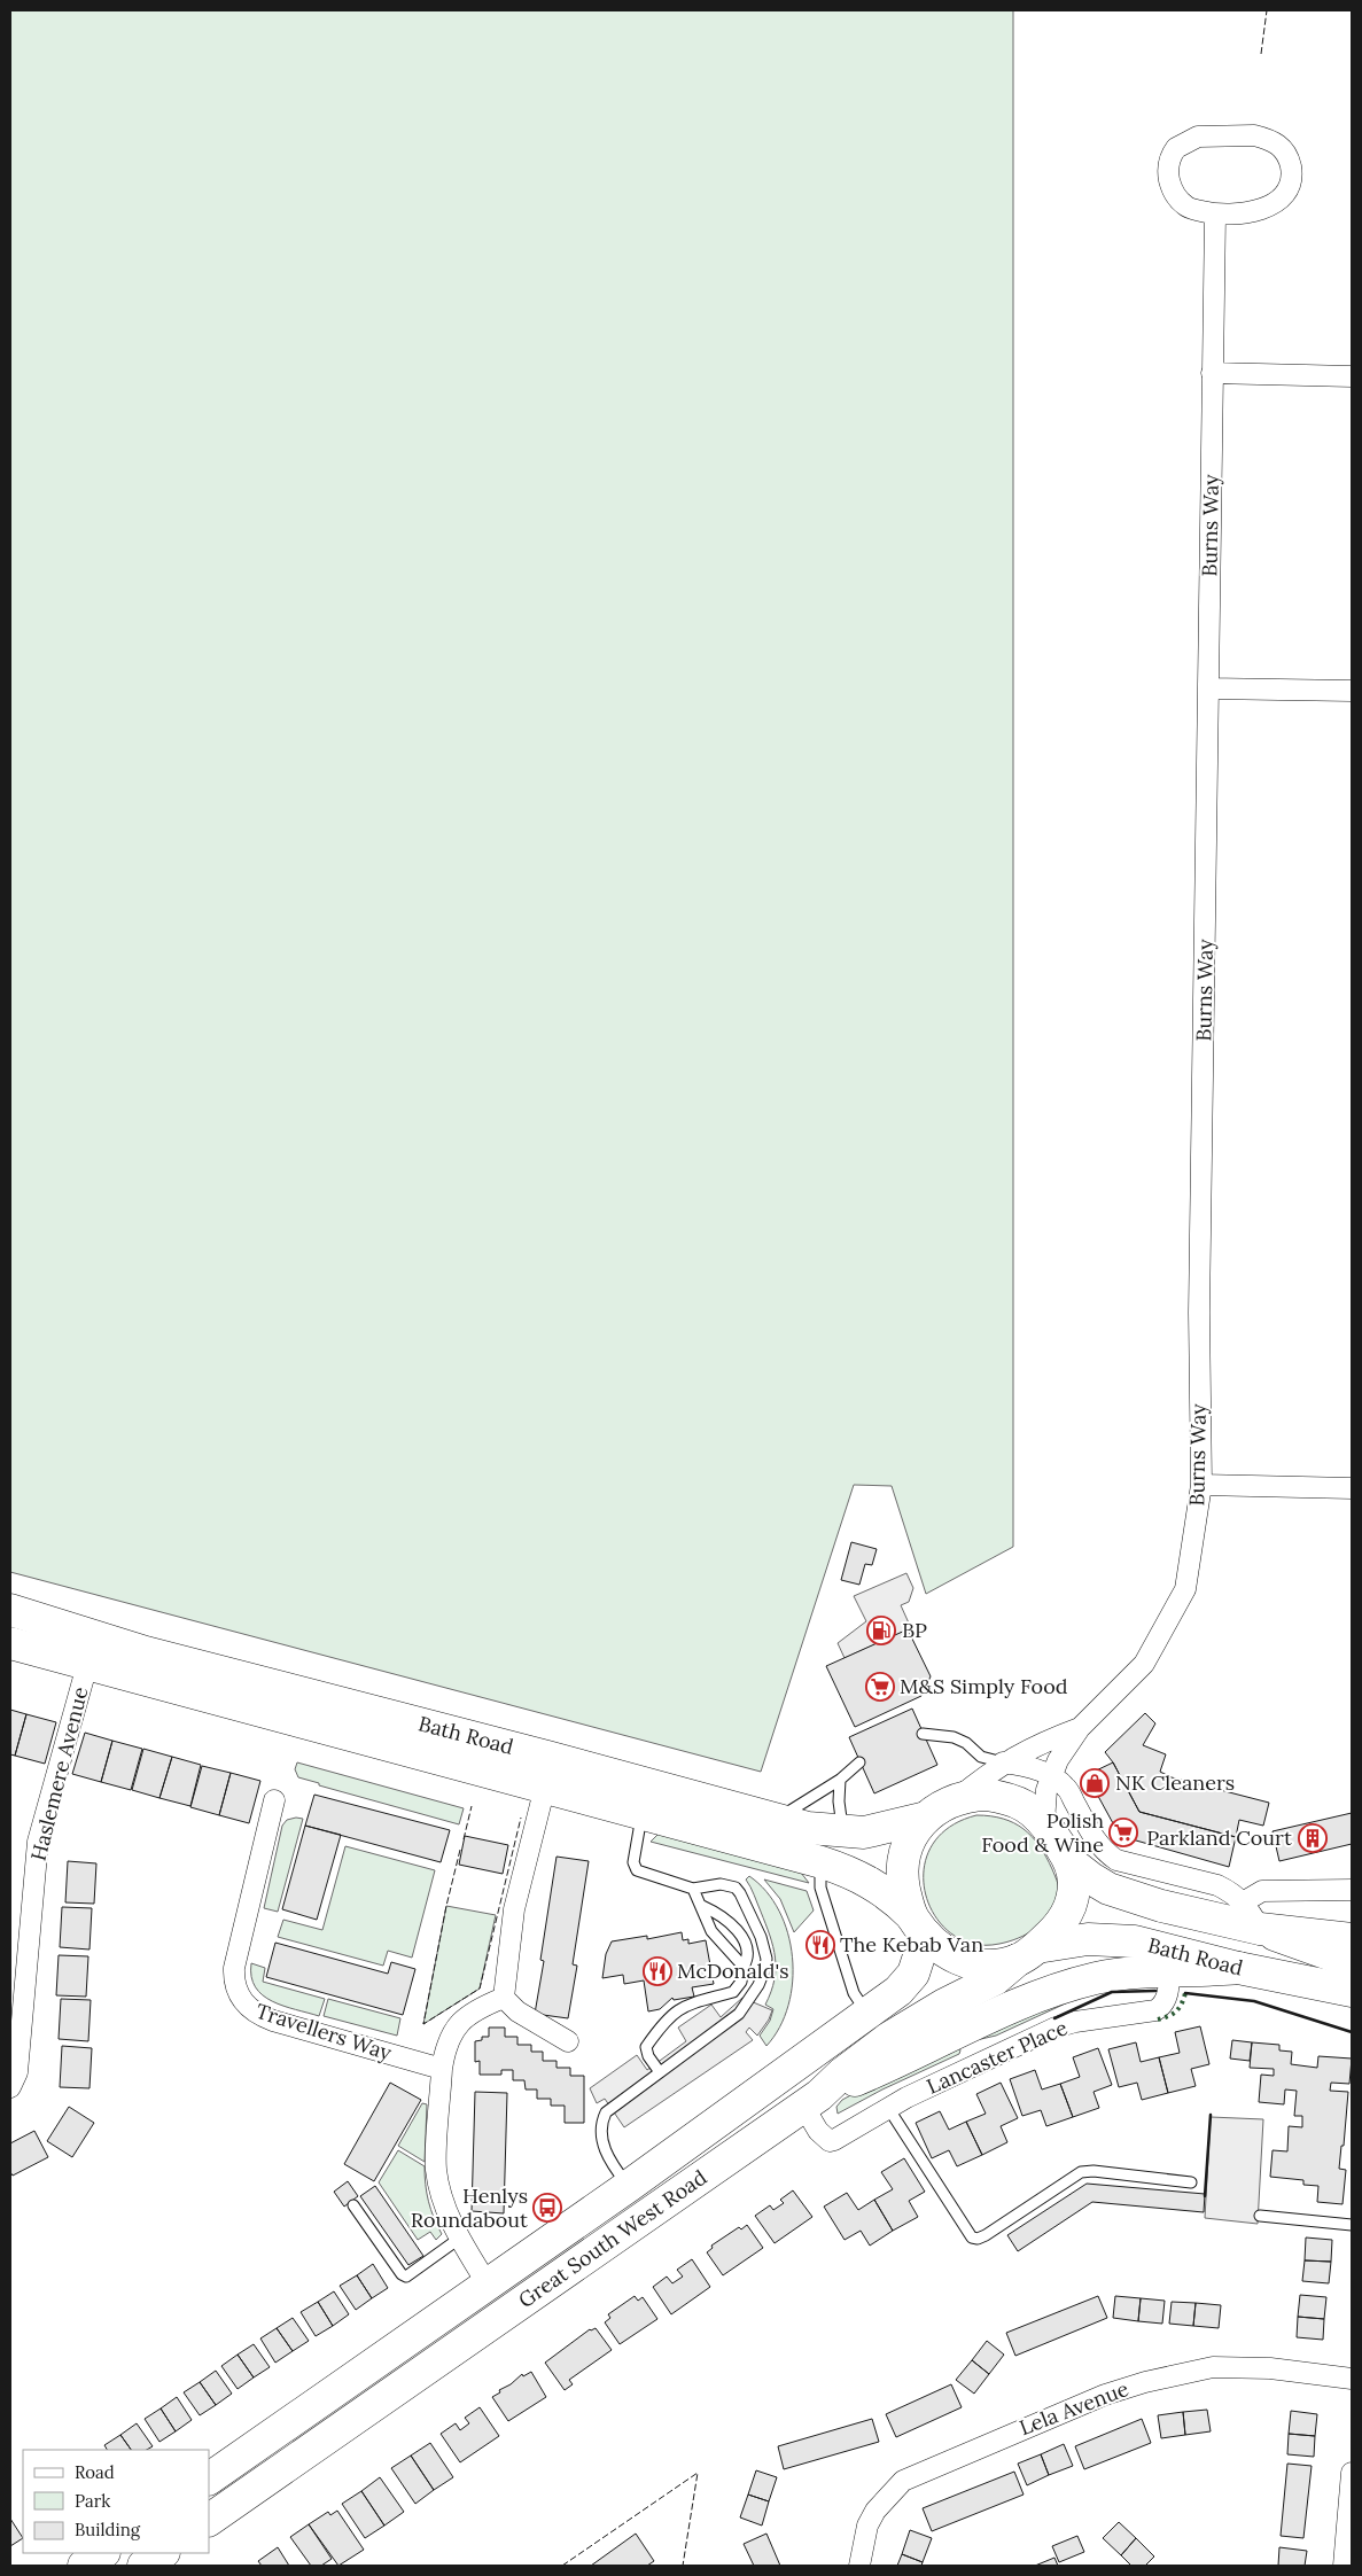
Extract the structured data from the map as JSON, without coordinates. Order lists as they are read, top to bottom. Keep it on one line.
{"streets":{"main road":["Bath Road","Great South West Road"],"street":["Burns Way","Haslemere Avenue","Travellers Way","Lancaster Place","Lela Avenue"]},"crossings":[["Burns Way","Bath Road"],["Burns Way","Great South West Road"],["Bath Road","Haslemere Avenue"],["Bath Road","Lancaster Place"],["Bath Road","Great South West Road"],["Lancaster Place","Great South West Road"]],"places":{"fuel station":["BP"],"supermarket":["M&S Simply Food","Polish Food & Wine"],"shop":["NK Cleaners"],"building":["Parkland Court"],"restaurant":["The Kebab Van","McDonald's"],"bus stop":["Henlys Roundabout"]},"legend":["Road","Park","Building"]}
